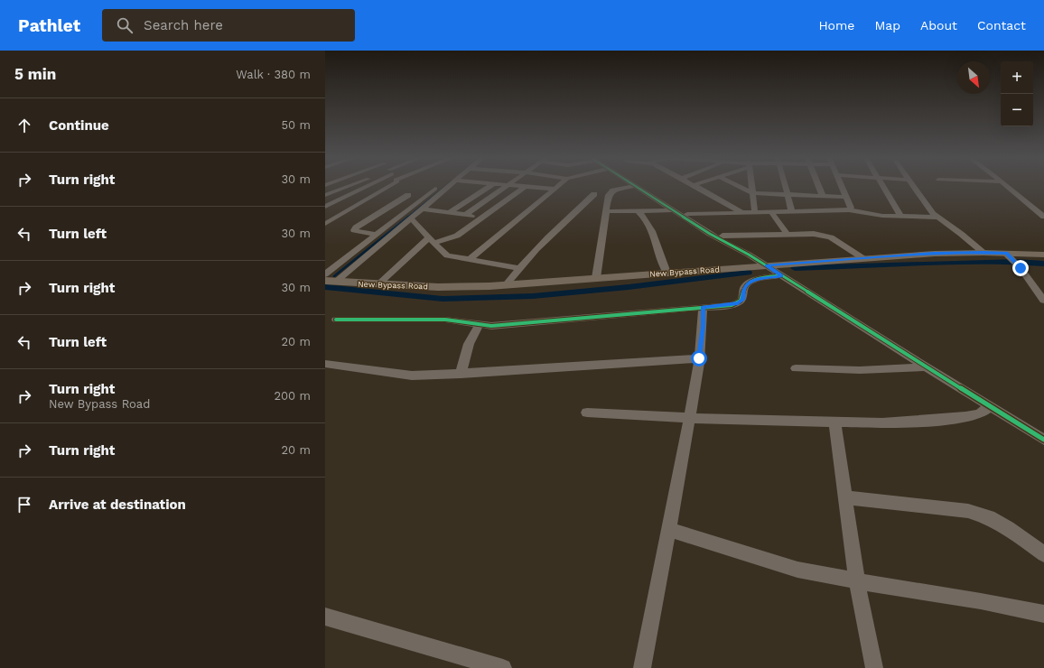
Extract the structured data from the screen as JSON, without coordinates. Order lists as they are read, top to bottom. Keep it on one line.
{"streets":{"main road":["New Bypass Road"]},"north":"bottom right","page":{"header":"Pathlet","search":"Search here","nav":["Home","Map","About","Contact"],"heading":["5 min","Walk · 380 m"],"map_buttons":["+","−"],"list":[["Continue","50 m"],["Turn right","30 m"],["Turn left","30 m"],["Turn right","30 m"],["Turn left","20 m"],["Turn right","New Bypass Road","200 m"],["Turn right","20 m"],"Arrive at destination"]}}
